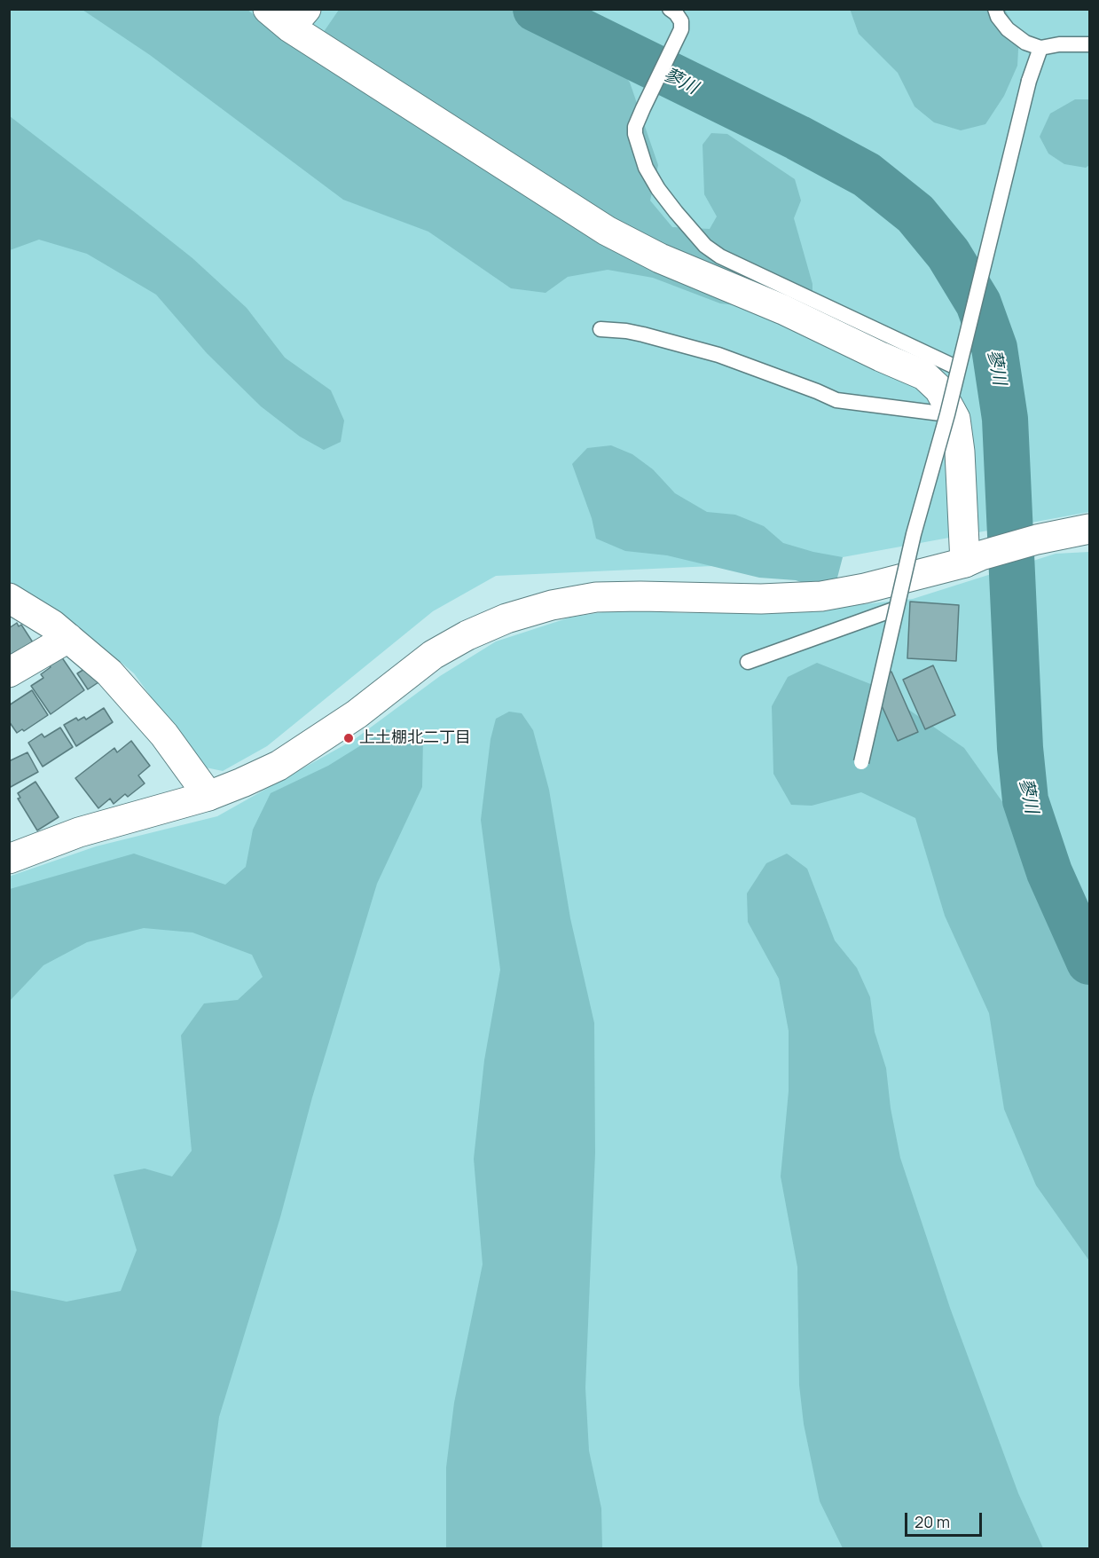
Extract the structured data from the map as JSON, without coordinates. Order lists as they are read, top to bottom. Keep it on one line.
{"water":["蓼川"],"places":["上土棚北二丁目"],"scale_bar":"20 m"}
